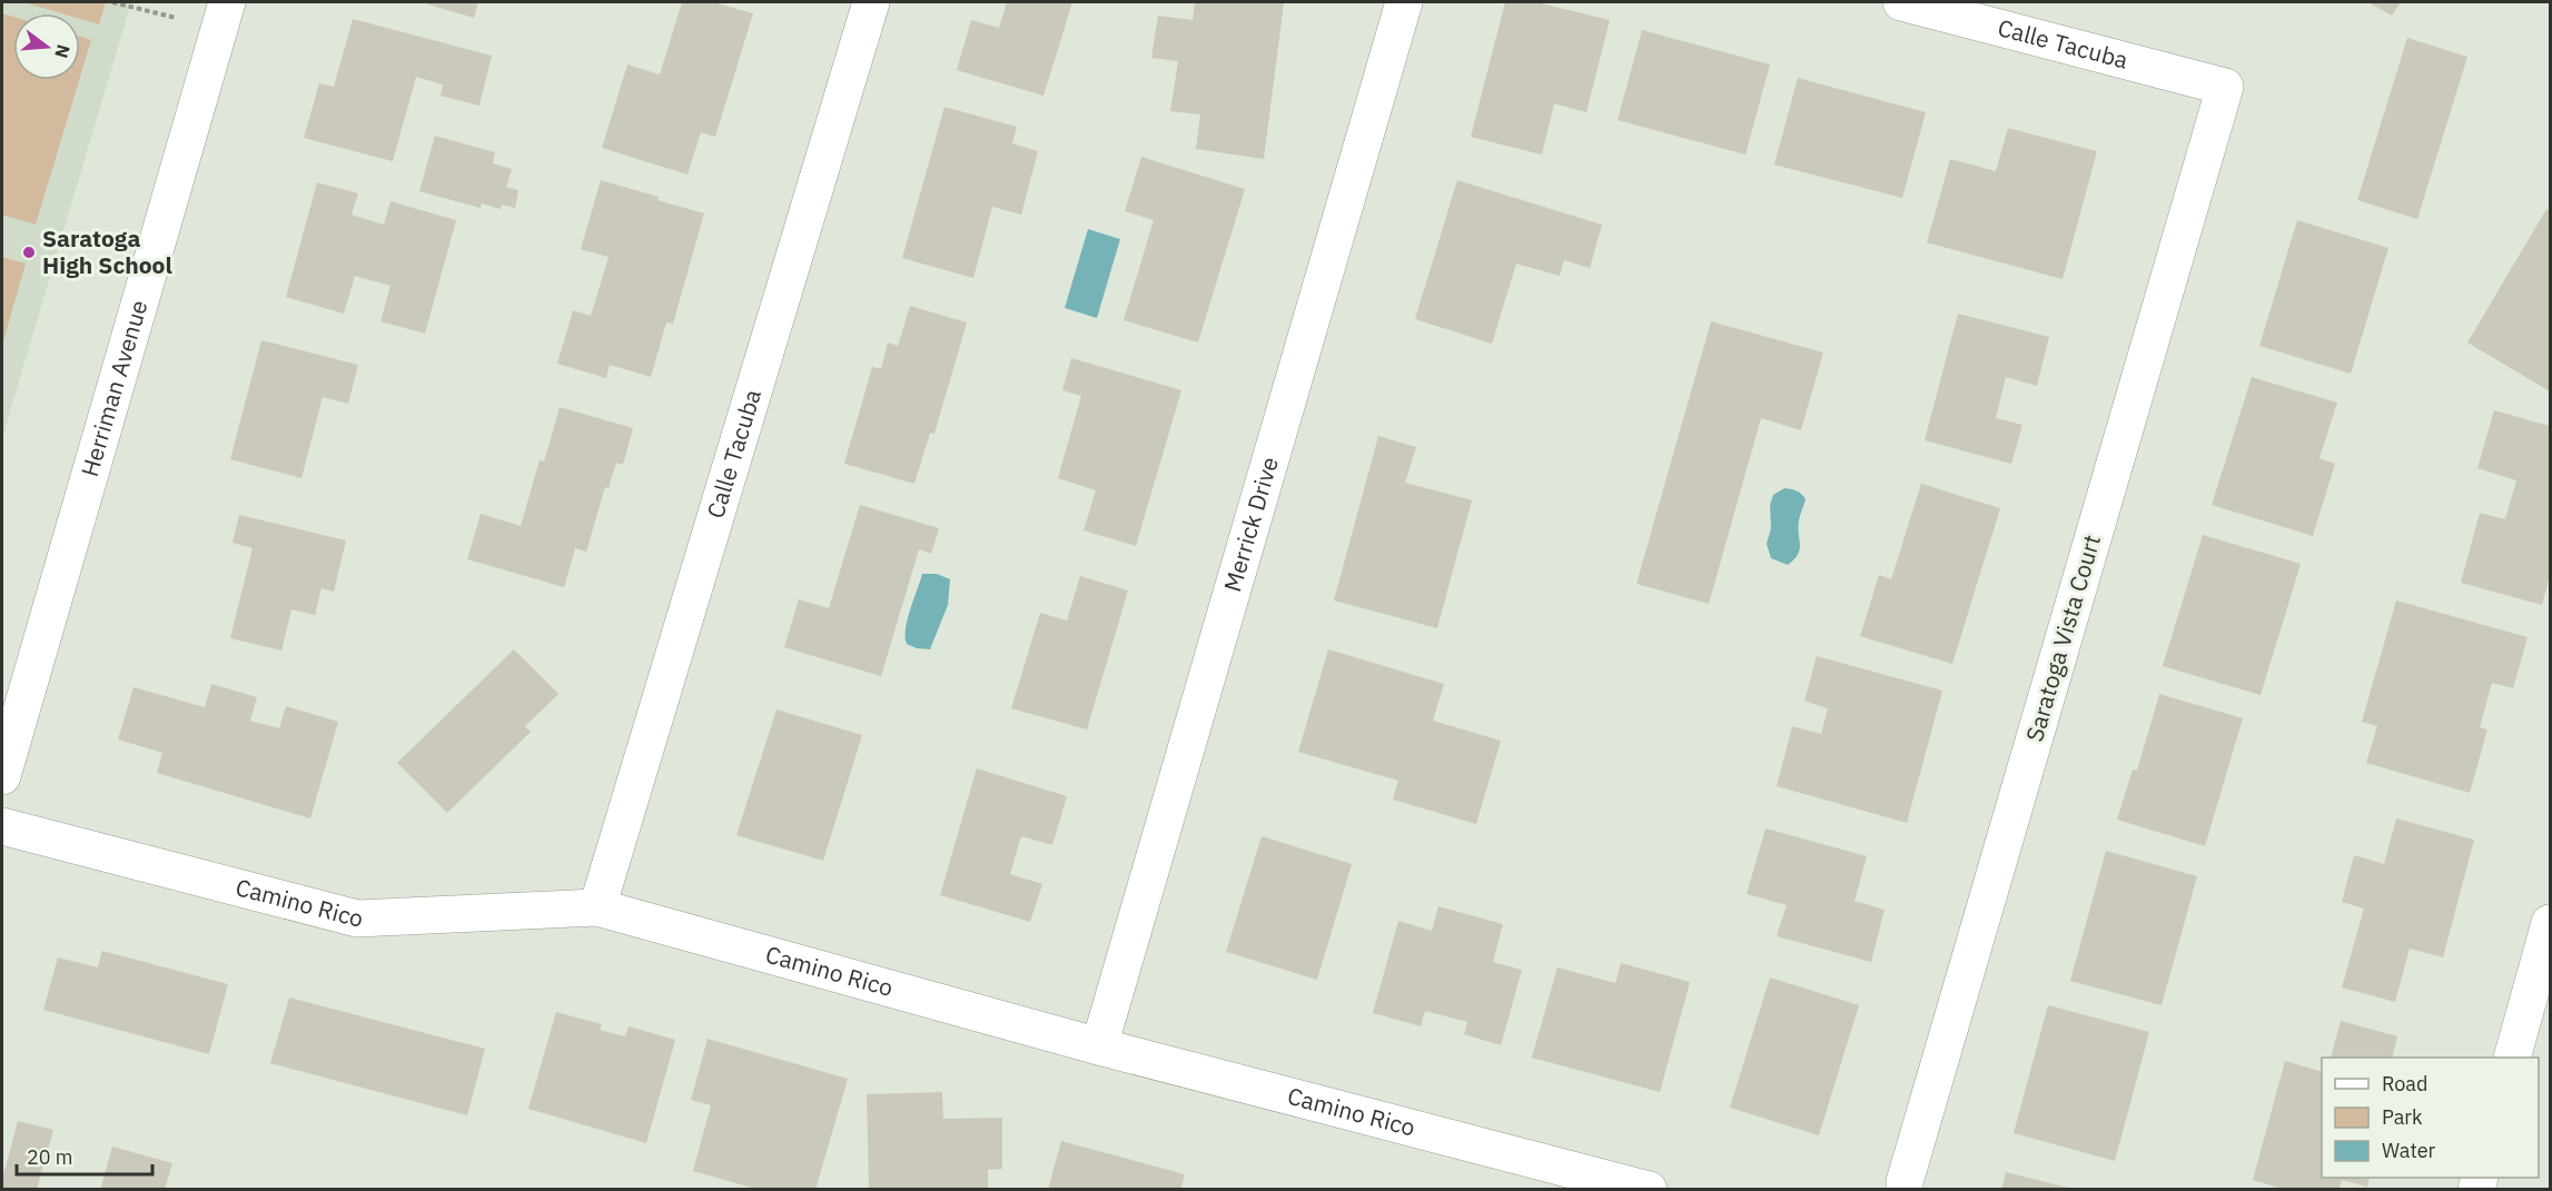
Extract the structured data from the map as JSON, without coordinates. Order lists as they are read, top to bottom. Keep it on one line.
{"streets":{"street":["Calle Tacuba","Herriman Avenue","Merrick Drive","Saratoga Vista Court","Camino Rico"]},"crossings":[["Calle Tacuba","Saratoga Vista Court"],["Calle Tacuba","Camino Rico"],["Merrick Drive","Camino Rico"]],"places":["Saratoga High School"],"legend":["Road","Park","Water"],"scale_bar":"20 m","north":"right"}
